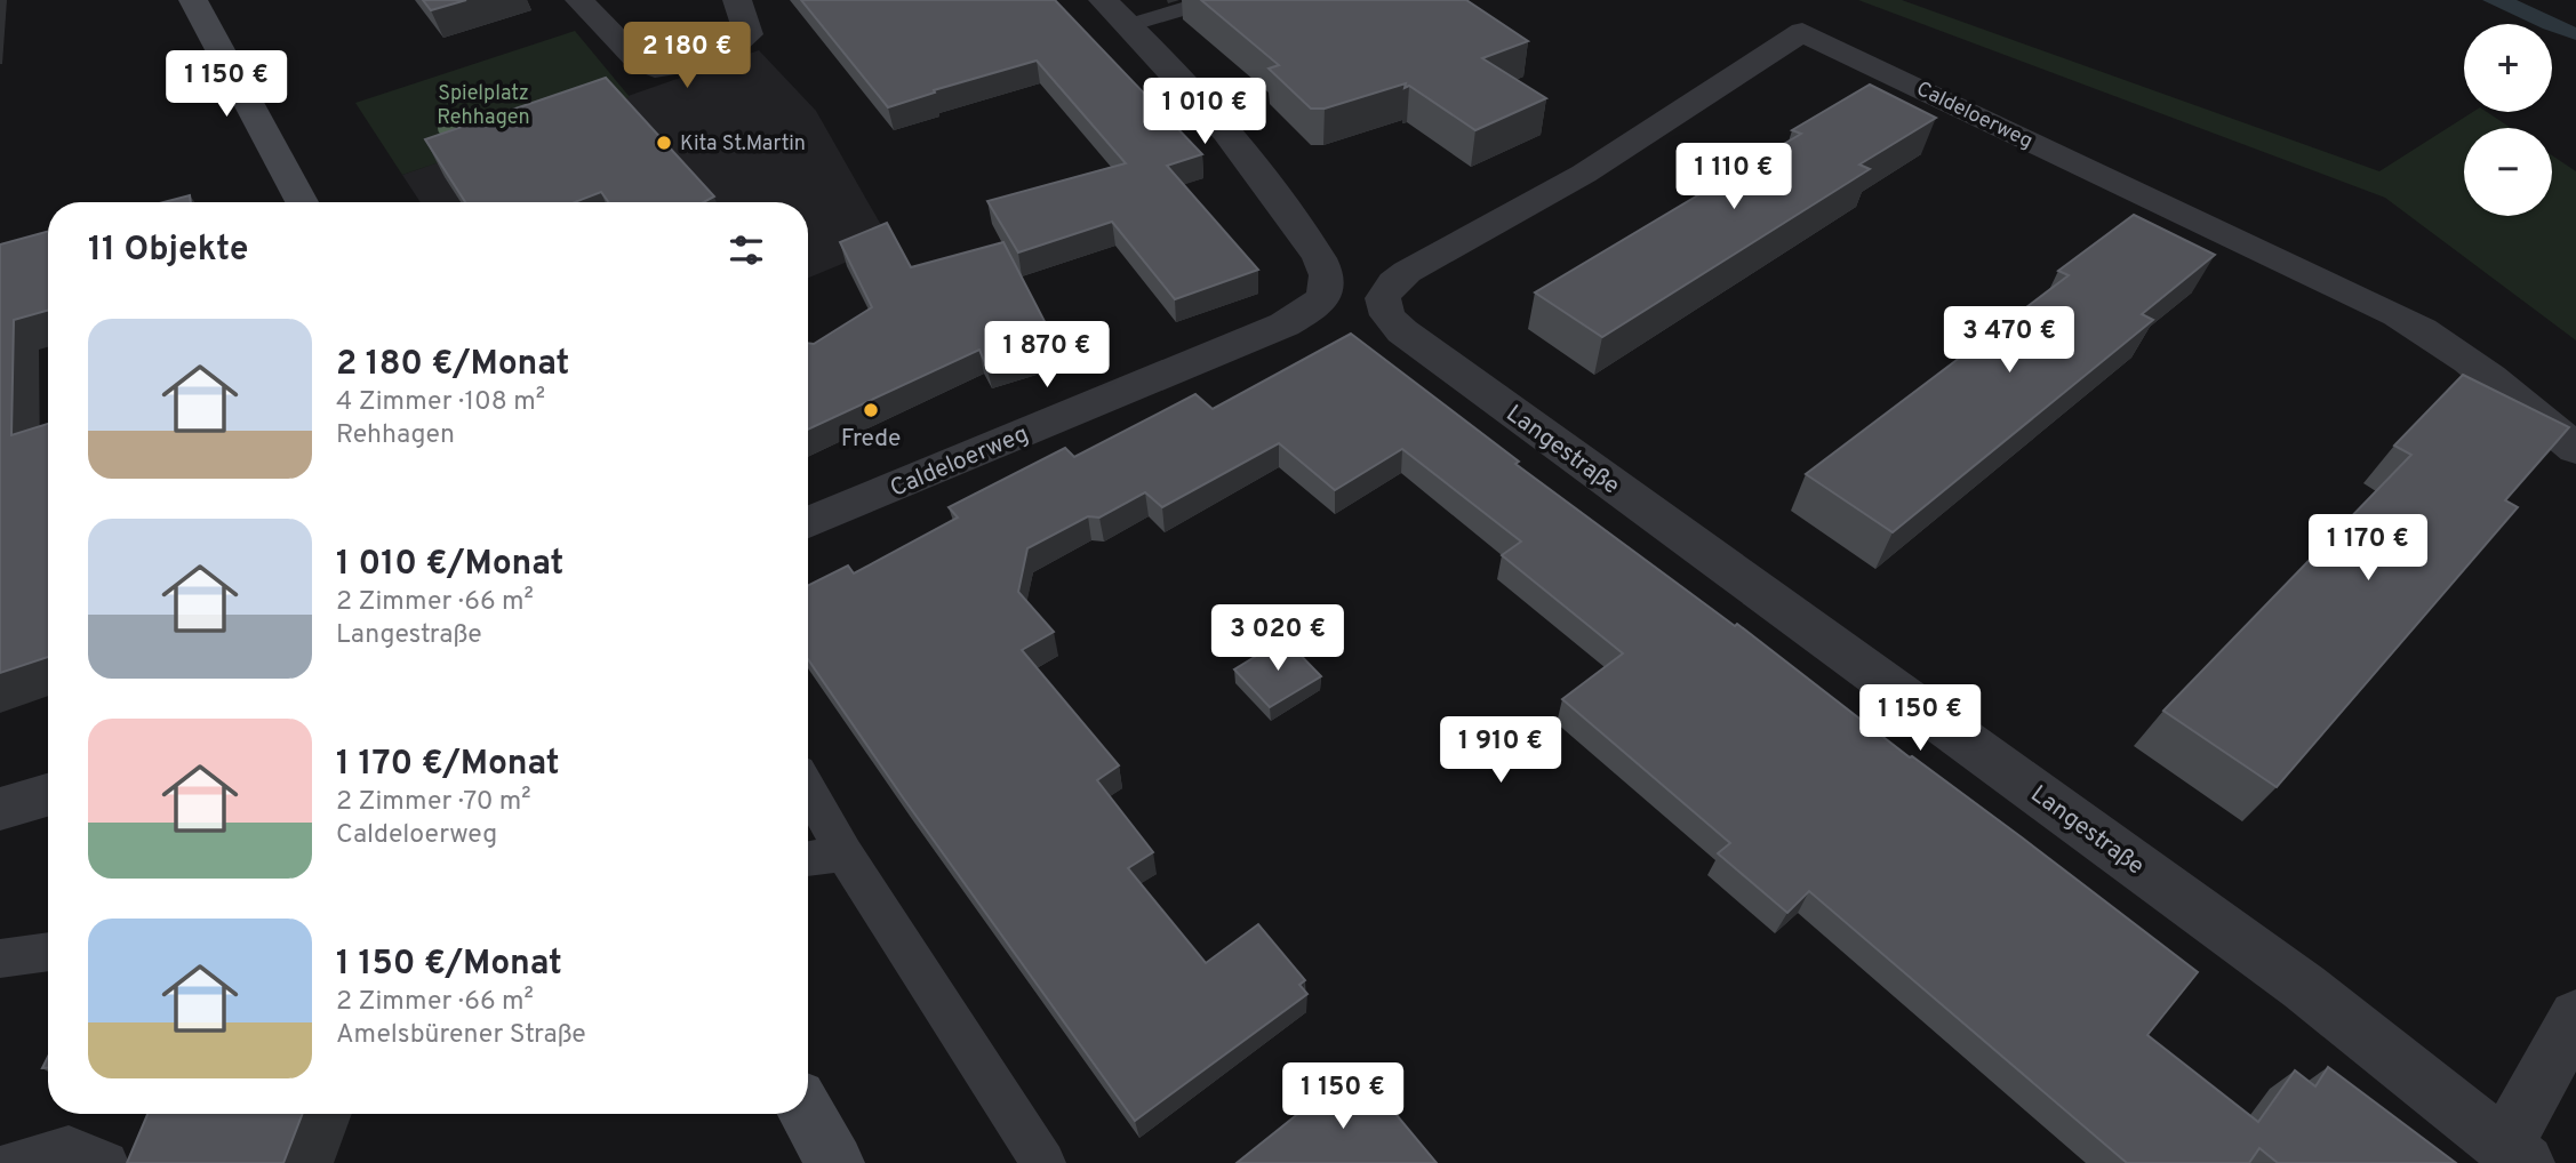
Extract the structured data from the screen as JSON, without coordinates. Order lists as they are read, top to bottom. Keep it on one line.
{"streets":{"street":["Caldeloerweg","Langestraße"]},"crossings":[["Caldeloerweg","Langestraße"]],"parks":["Spielplatz Rehhagen"],"places":["Kita St.Martin","Frede"],"page":{"price":["2 180 €","1 150 €","1 010 €","1 110 €","3 470 €","1 870 €","1 170 €","3 020 €","1 150 €","1 910 €","1 150 €"],"map_buttons":["+","−"],"heading":"11 Objekte","list":[{"name":"2 180 €/Monat","note":"4 Zimmer · 108 m² · Rehhagen"},{"name":"1 010 €/Monat","note":"2 Zimmer · 66 m² · Langestraße"},{"name":"1 170 €/Monat","note":"2 Zimmer · 70 m² · Caldeloerweg"},{"name":"1 150 €/Monat","note":"2 Zimmer · 66 m² · Amelsbürener Straße"}]}}
